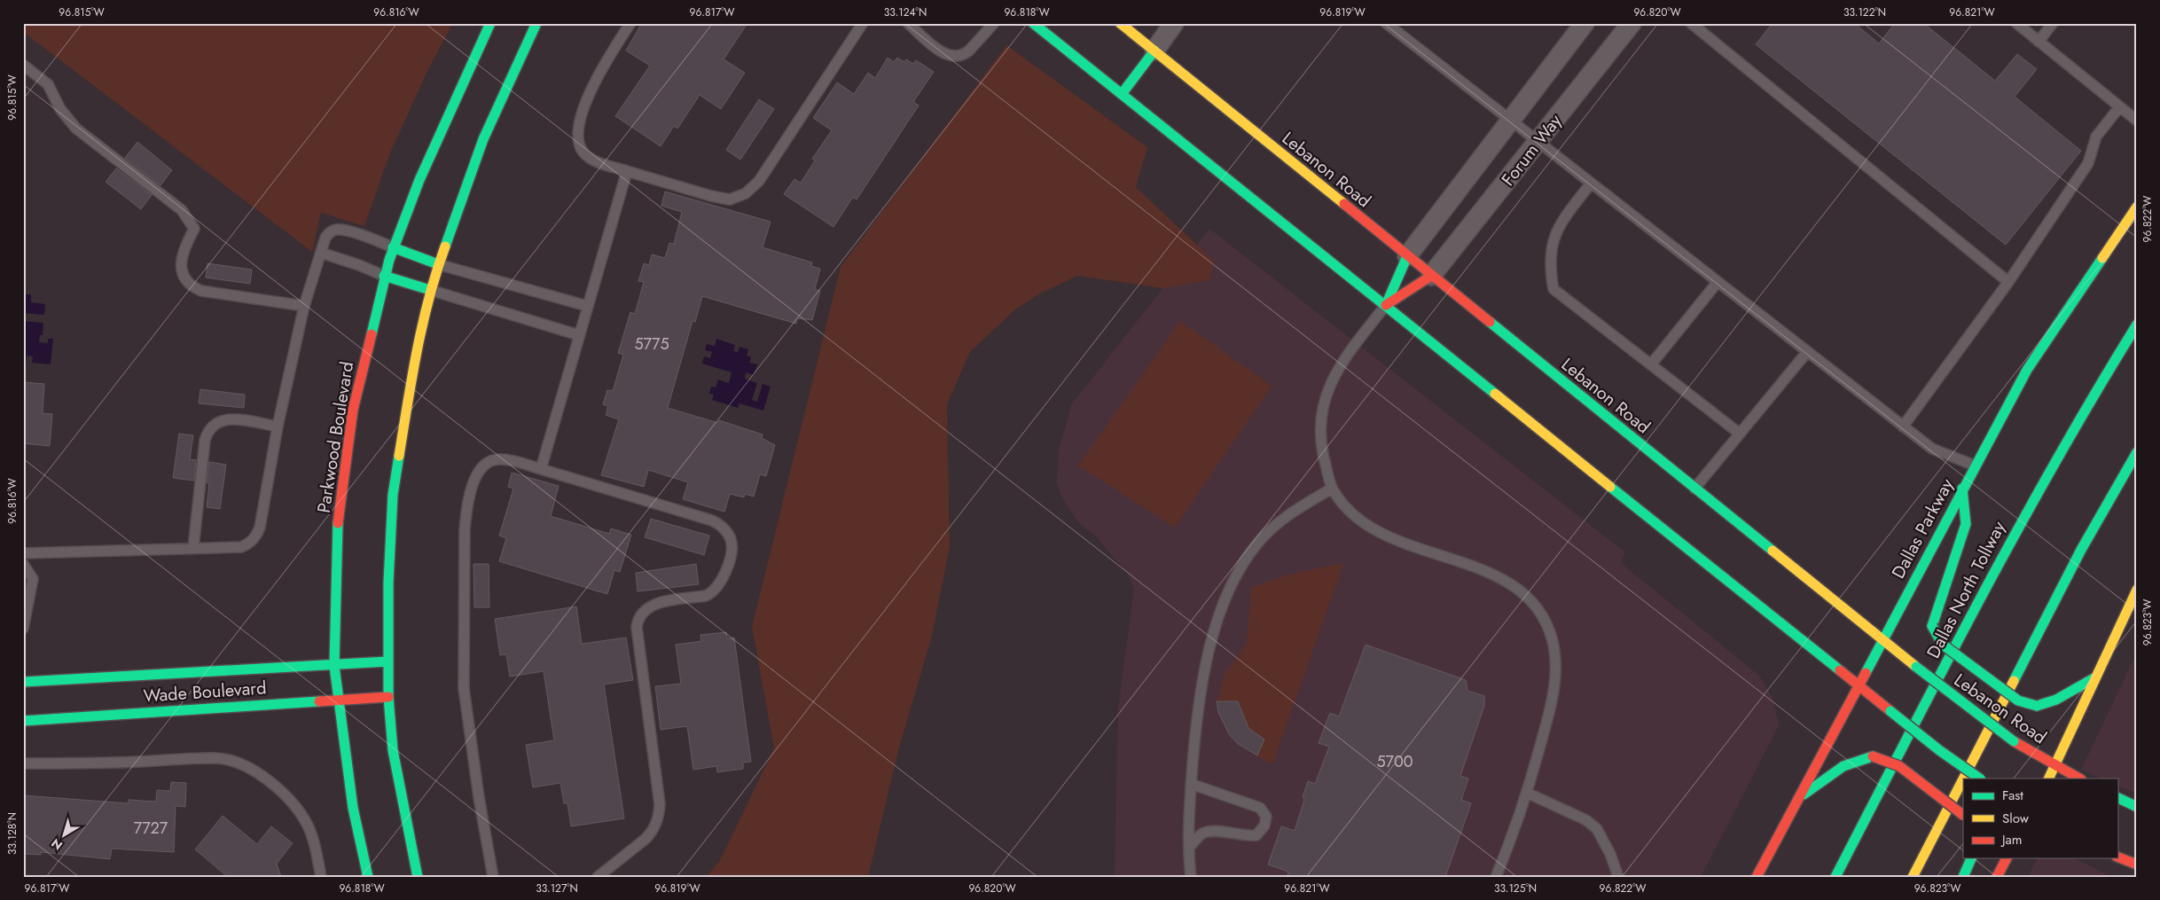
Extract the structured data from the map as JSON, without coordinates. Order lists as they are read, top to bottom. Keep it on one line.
{"streets":{"main road":["Lebanon Road","Parkwood Boulevard","Dallas Parkway","Dallas North Tollway","Wade Boulevard"],"street":["Forum Way"]},"crossings":[["Forum Way","Lebanon Road"],["Lebanon Road","Dallas Parkway"],["Parkwood Boulevard","Wade Boulevard"]],"house_numbers":["5775","5700","7727"],"legend":["Fast","Slow","Jam"],"north":"bottom left","coordinates":["96.815°W","96.816°W","96.817°W","33.124°N","96.818°W","96.819°W","96.820°W","33.122°N","96.821°W","96.822°W","96.823°W","33.128°N","33.127°N","33.125°N"]}
